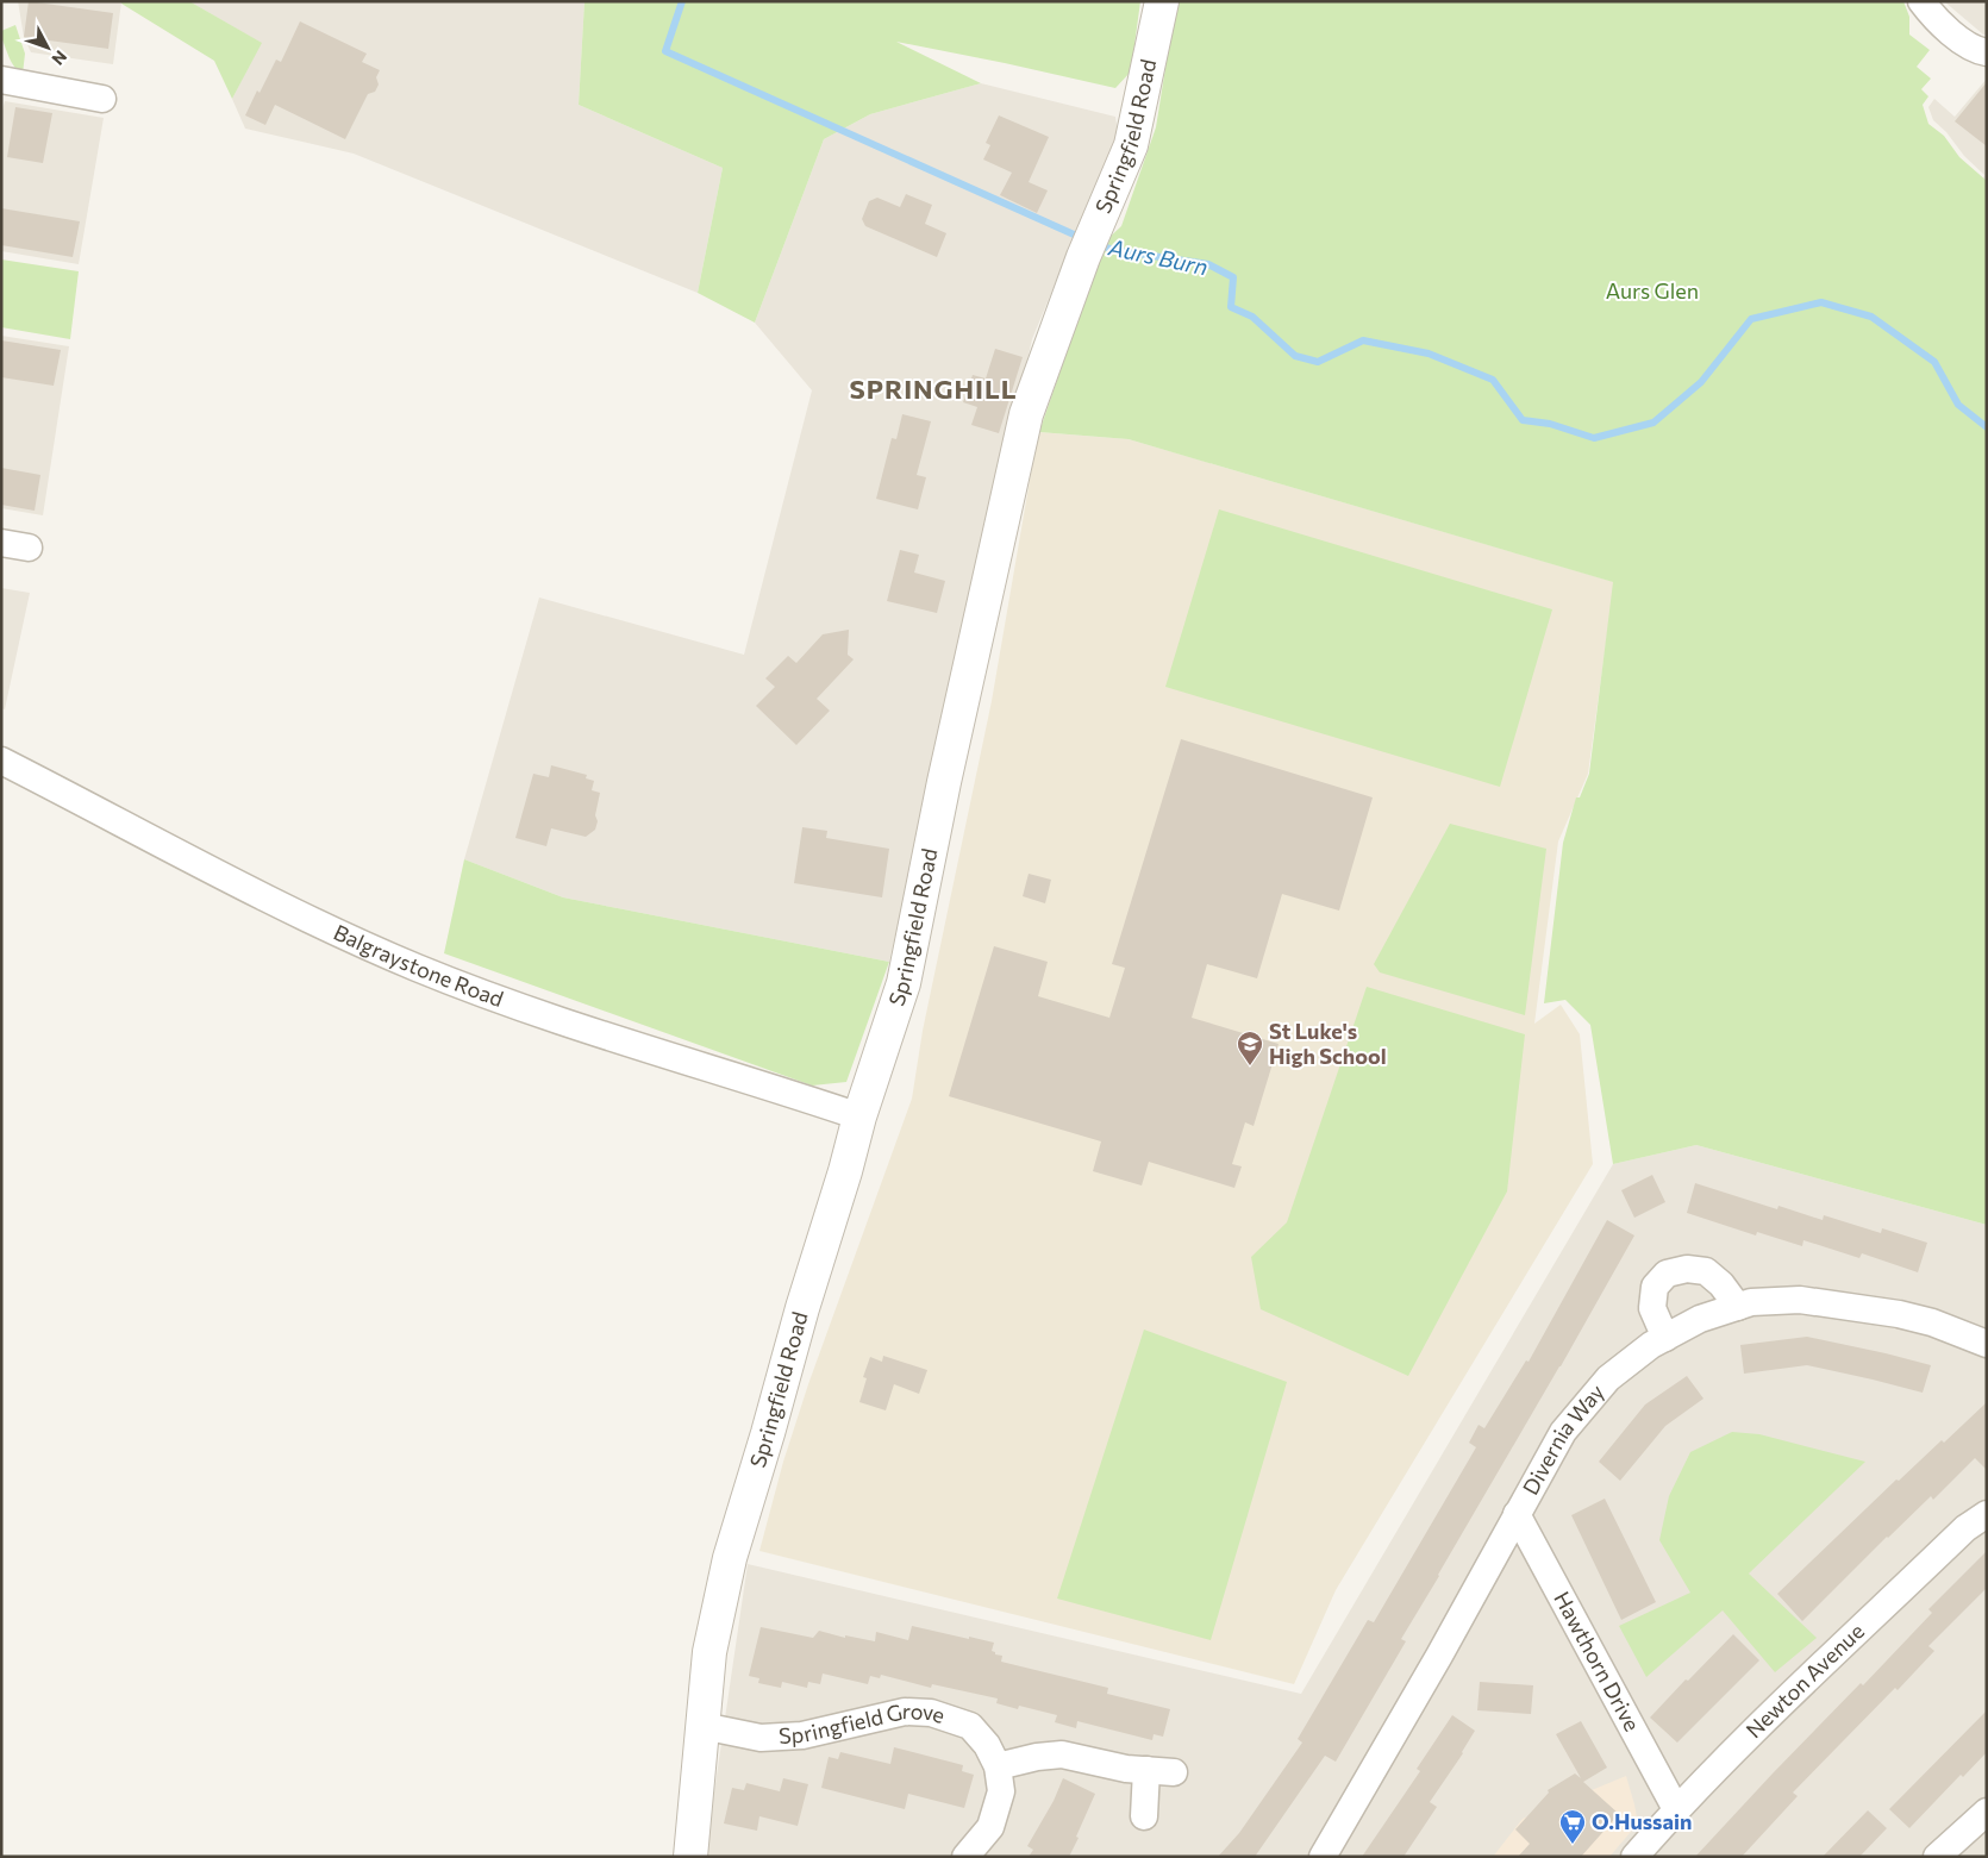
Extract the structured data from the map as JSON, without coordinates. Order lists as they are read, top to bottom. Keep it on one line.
{"streets":{"street":["Springfield Road","Balgraystone Road","Divernia Way","Hawthorn Drive","Newton Avenue","Springfield Grove"]},"crossings":[["Springfield Road","Balgraystone Road"],["Springfield Road","Springfield Grove"],["Divernia Way","Hawthorn Drive"],["Hawthorn Drive","Newton Avenue"]],"districts":["SPRINGHILL"],"water":["Aurs Burn"],"parks":["Aurs Glen"],"places":{"school or university":["St Luke's High School"],"supermarket":["O.Hussain"]},"north":"bottom right"}
